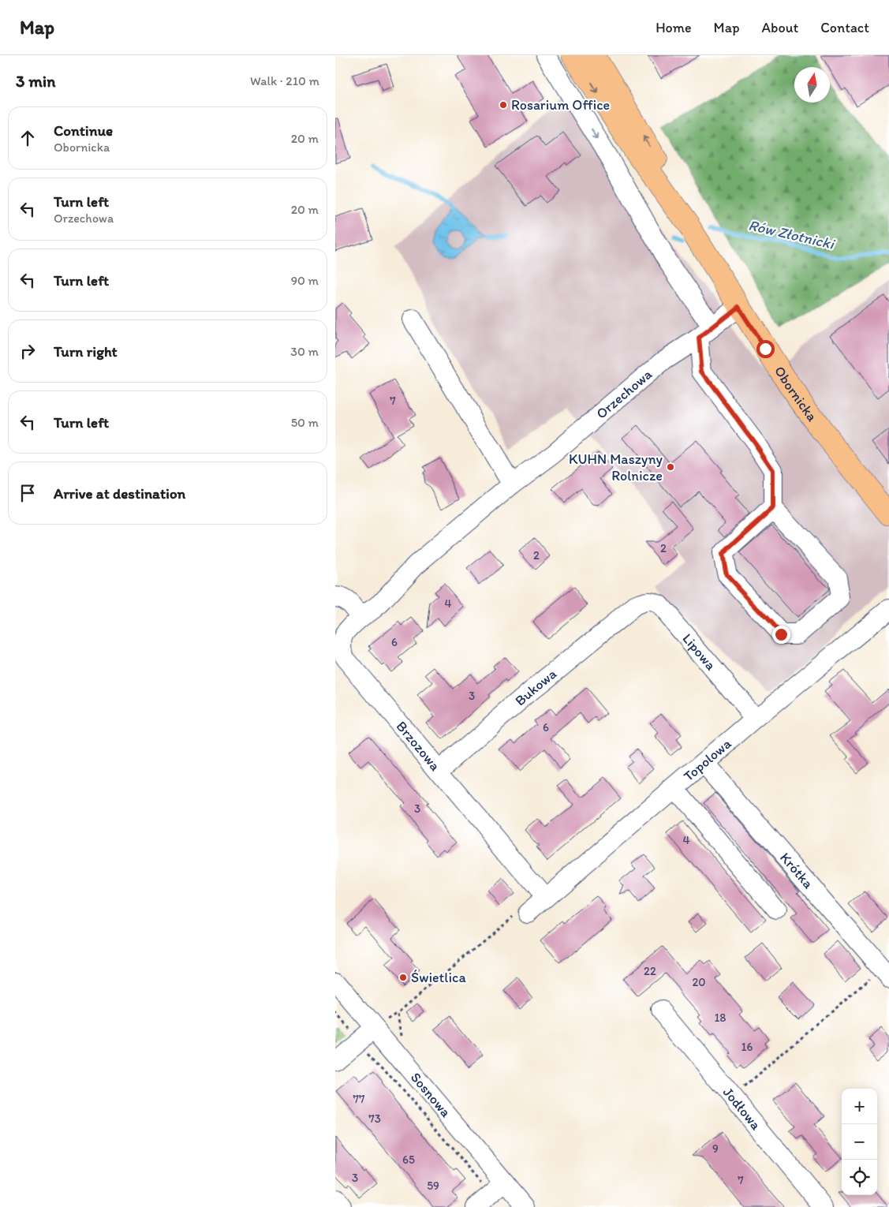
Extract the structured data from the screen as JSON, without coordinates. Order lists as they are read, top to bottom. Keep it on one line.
{"streets":{"main road":["Obornicka"],"street":["Orzechowa","Lipowa","Bukowa","Brzozowa","Topolowa","Krótka","Sosnowa","Jodłowa"]},"crossings":[["Obornicka","Orzechowa"],["Orzechowa","Brzozowa"],["Lipowa","Bukowa"],["Lipowa","Topolowa"],["Bukowa","Brzozowa"],["Brzozowa","Topolowa"],["Topolowa","Krótka"]],"water":["Rów Złotnicki"],"places":["Rosarium Office","KUHN Maszyny Rolnicze","Świetlica"],"house_numbers":["7","2","2","4","6","3","6","3","4","22","20","18","16","77","73","9","65","3","7","59"],"north":"top","page":{"header":"Map","nav":["Home","Map","About","Contact"],"heading":["3 min","Walk · 210 m"],"list":[["Continue","Obornicka","20 m"],["Turn left","Orzechowa","20 m"],["Turn left","90 m"],["Turn right","30 m"],["Turn left","50 m"],"Arrive at destination"],"map_buttons":["+","−"]}}
